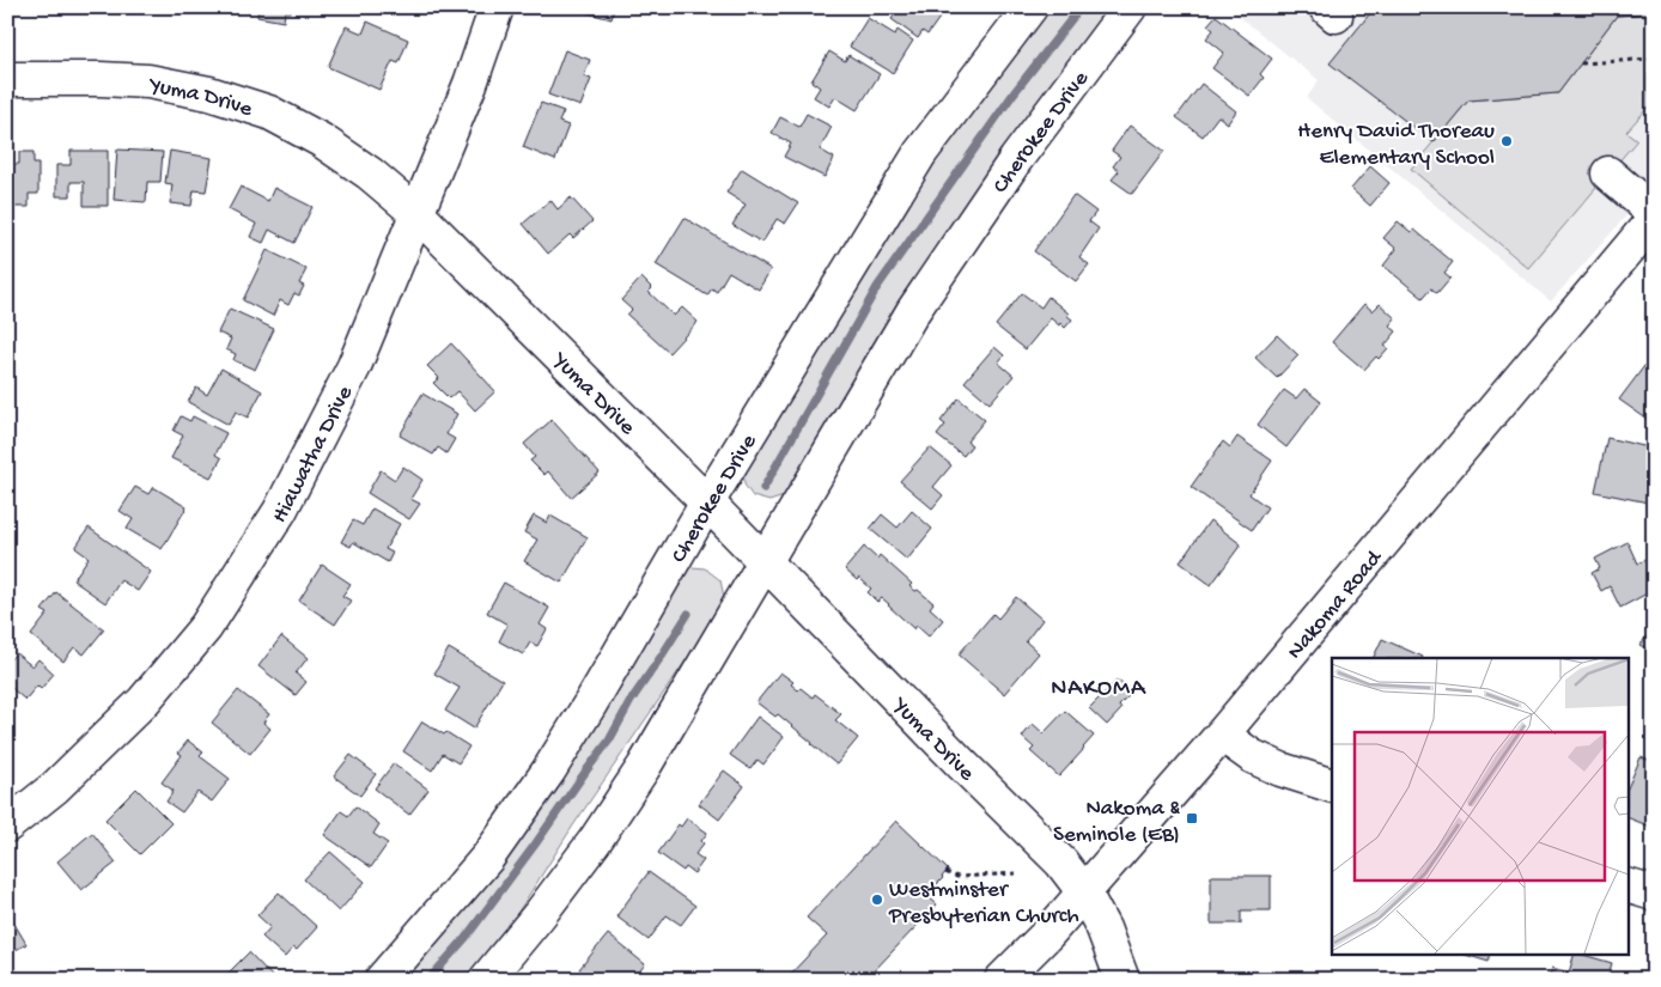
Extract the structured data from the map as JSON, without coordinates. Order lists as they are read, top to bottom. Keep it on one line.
{"streets":{"street":["Yuma Drive","Cherokee Drive","Hiawatha Drive","Nakoma Road"]},"crossings":[["Yuma Drive","Cherokee Drive"],["Yuma Drive","Hiawatha Drive"],["Yuma Drive","Nakoma Road"]],"districts":["NAKOMA"],"places":{"other":["Henry David Thoreau Elementary School","Westminster Presbyterian Church"],"transit":["Nakoma & Seminole (EB)"]}}
